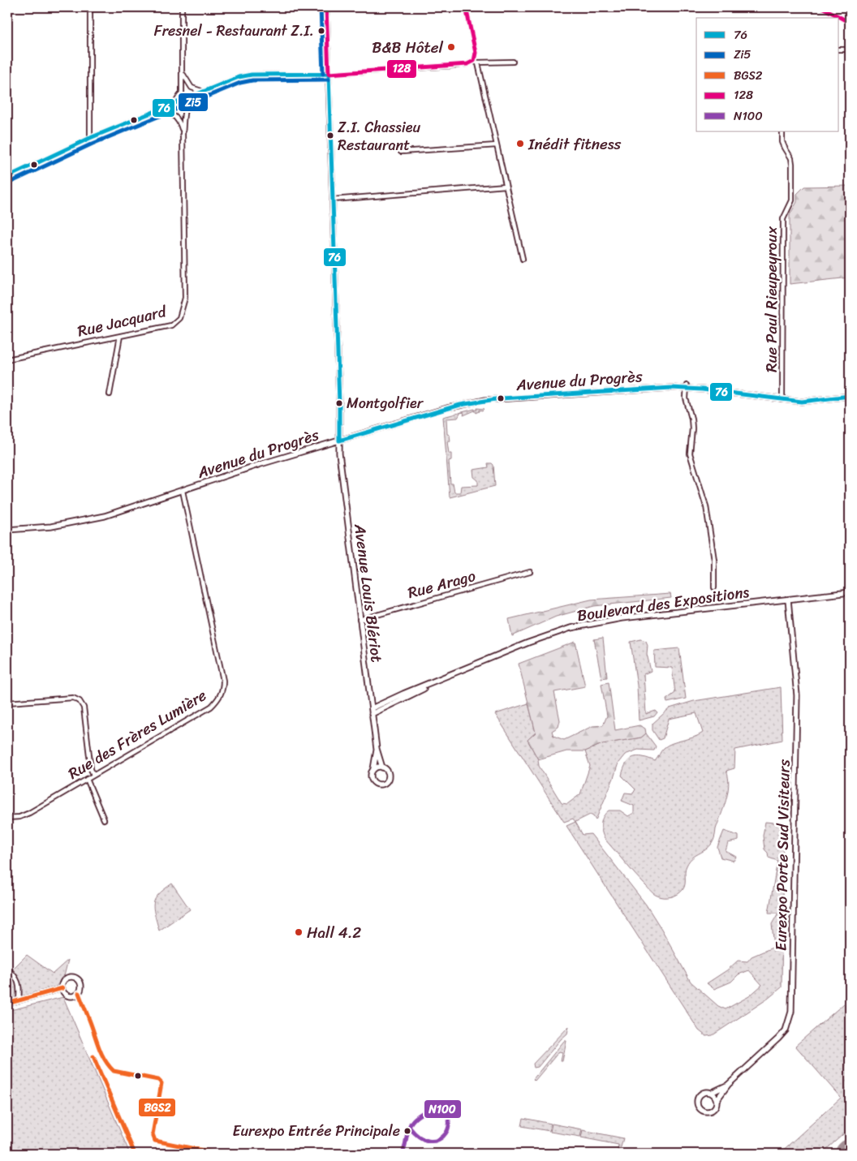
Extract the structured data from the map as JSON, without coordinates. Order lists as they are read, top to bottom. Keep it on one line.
{"streets":{"street":["Rue Paul Rieupeyroux","Rue Jacquard","Avenue du Progrès","Rue Arago","Avenue Louis Blériot","Boulevard des Expositions","Rue des Frères Lumière","Eurexpo Porte Sud Visiteurs"]},"crossings":[["Rue Paul Rieupeyroux","Avenue du Progrès"],["Avenue du Progrès","Avenue Louis Blériot"],["Avenue du Progrès","Rue des Frères Lumière"],["Rue Arago","Avenue Louis Blériot"],["Avenue Louis Blériot","Boulevard des Expositions"],["Boulevard des Expositions","Eurexpo Porte Sud Visiteurs"]],"places":["Fresnel - Restaurant Z.I.","B&B Hôtel","Z.I. Chassieu Restaurant","Inédit fitness","Montgolfier","Hall 4.2","Eurexpo Entrée Principale"],"lines":["transit line Zi5","transit line 128","transit line 76","transit line BGS2","transit line N100"],"legend":["76","Zi5","BGS2","128","N100"]}
